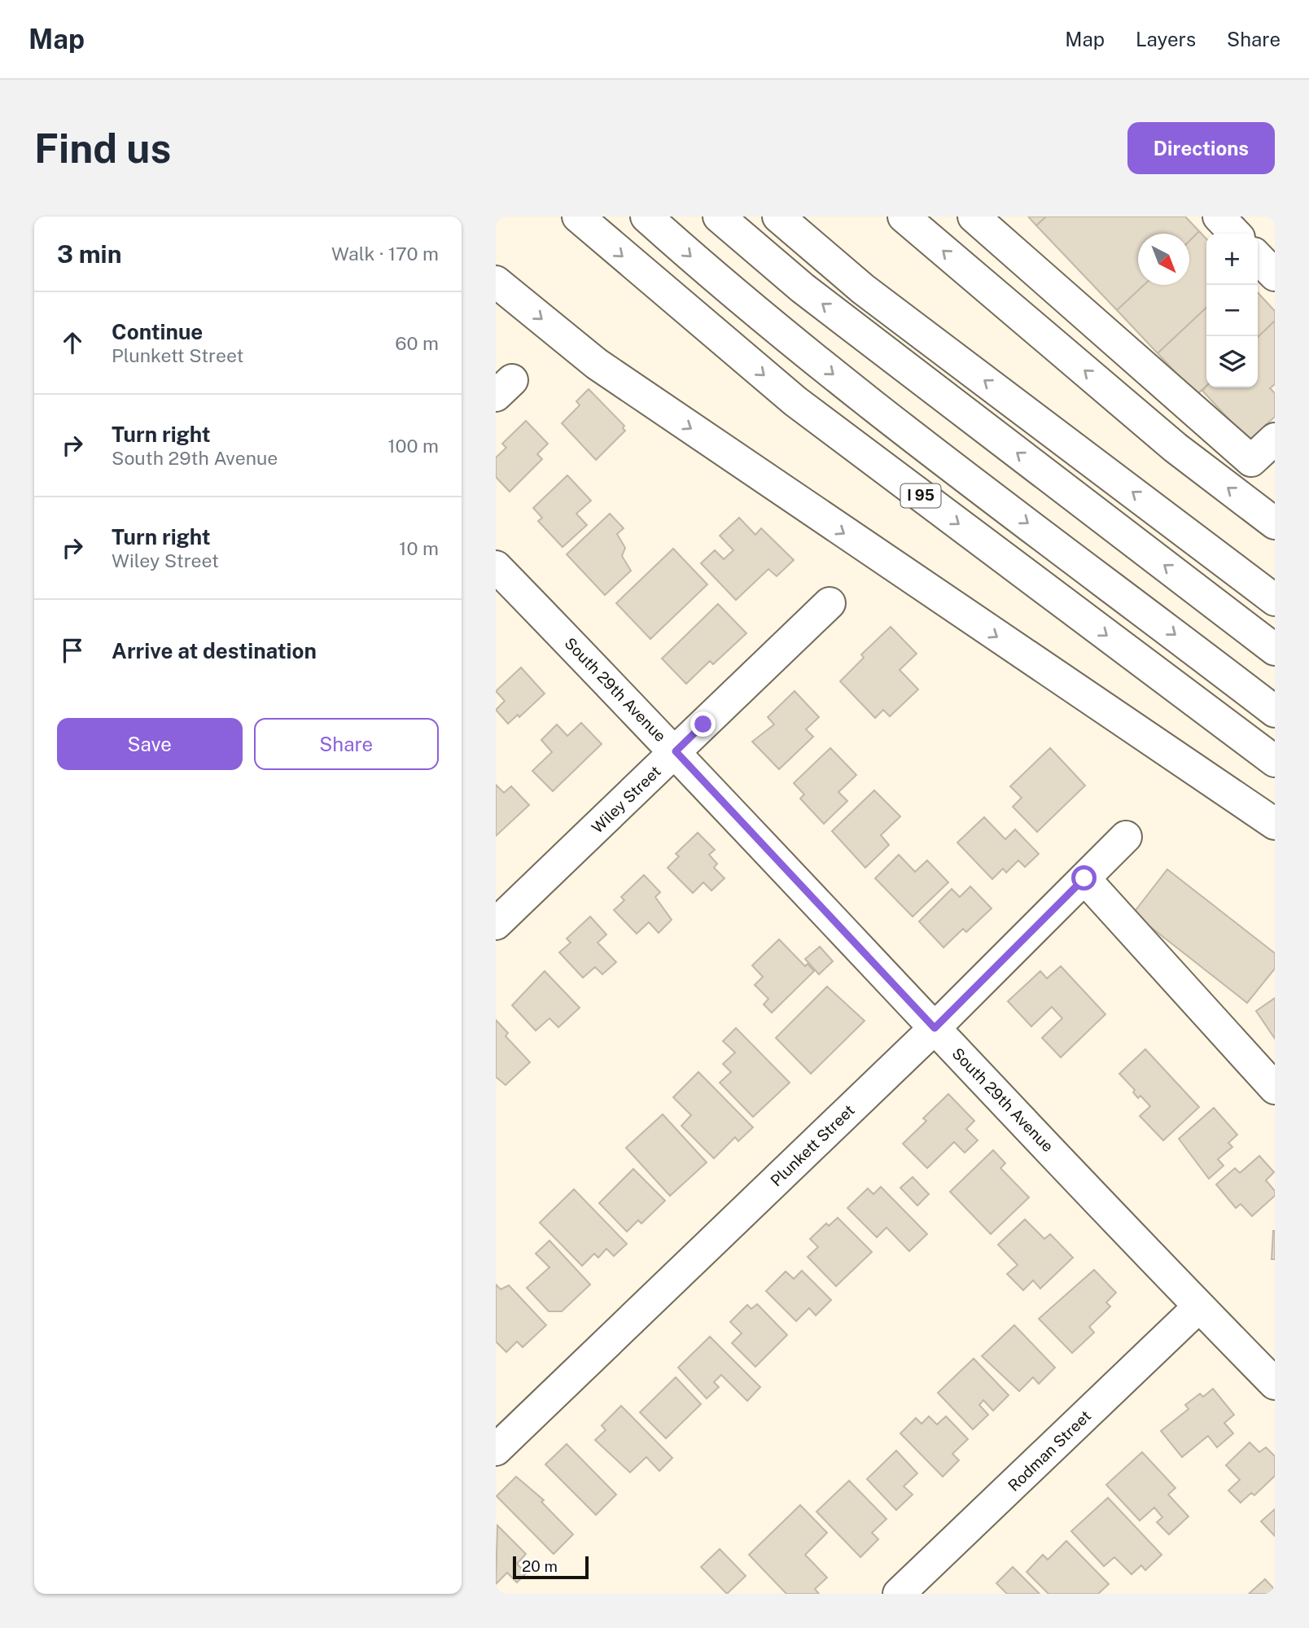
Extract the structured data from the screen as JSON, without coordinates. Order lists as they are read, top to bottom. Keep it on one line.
{"streets":{"main road":["I 95","South 29th Avenue","Wiley Street","Plunkett Street","Rodman Street"]},"crossings":[["South 29th Avenue","Wiley Street"],["South 29th Avenue","Plunkett Street"],["South 29th Avenue","Rodman Street"]],"scale_bar":"20 m","north":"bottom right","page":{"header":"Map","nav":["Map","Layers","Share"],"buttons":["Directions",["Save","Share"]],"title":"Find us","heading":["3 min","Walk · 170 m"],"map_buttons":["+","−"],"list":[["Continue","Plunkett Street","60 m"],["Turn right","South 29th Avenue","100 m"],["Turn right","Wiley Street","10 m"],"Arrive at destination"],"scale":"20 m"}}
